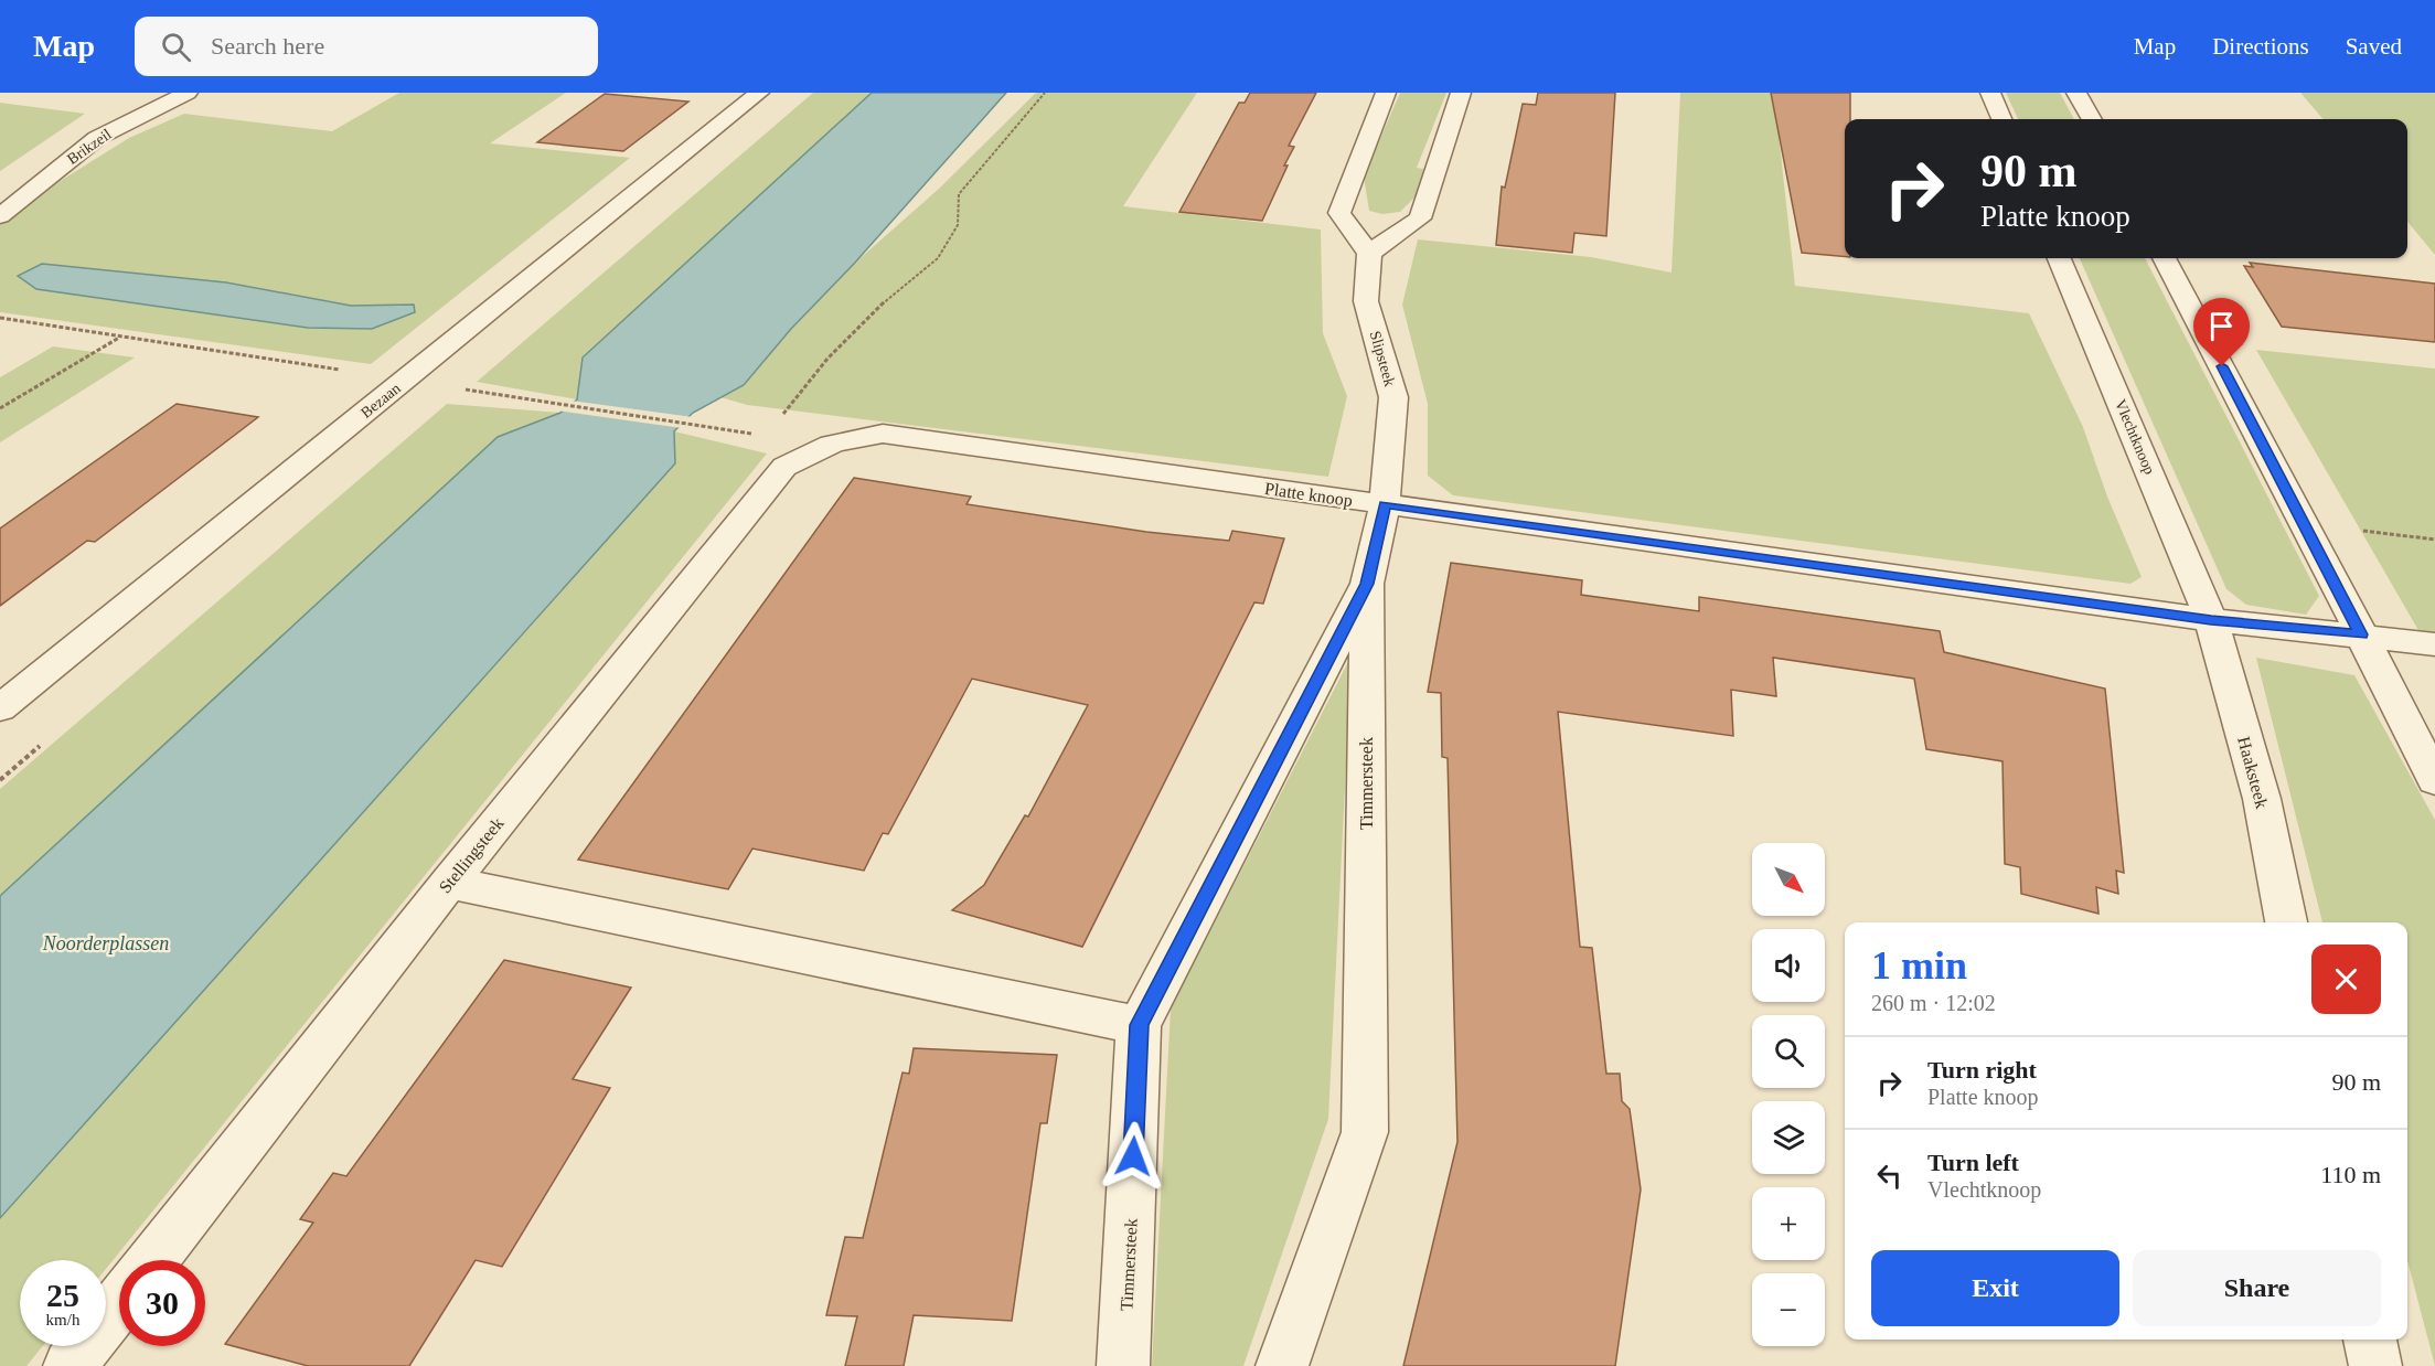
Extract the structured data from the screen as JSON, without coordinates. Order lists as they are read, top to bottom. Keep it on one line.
{"streets":{"street":["Brikzeil","Slipsteek","Bezaan","Vlechtknoop","Platte knoop","Haaksteek","Timmersteek","Stellingsteek"]},"crossings":[["Slipsteek","Platte knoop"],["Slipsteek","Timmersteek"],["Vlechtknoop","Platte knoop"],["Vlechtknoop","Haaksteek"],["Platte knoop","Haaksteek"],["Platte knoop","Timmersteek"],["Platte knoop","Stellingsteek"]],"water":["Noorderplassen"],"north":"bottom right","page":{"header":"Map","search":"Search here","nav":["Map","Directions","Saved"],"turn":["90 m","Platte knoop"],"map_buttons":["+","−"],"heading":["1 min","260 m · 12:02"],"list":[{"name":"Turn right","note":"Platte knoop","value":"90 m"},{"name":"Turn left","note":"Vlechtknoop","value":"110 m"}],"buttons":["Exit","Share"],"speed":"25 km/h","limit":"30"}}
